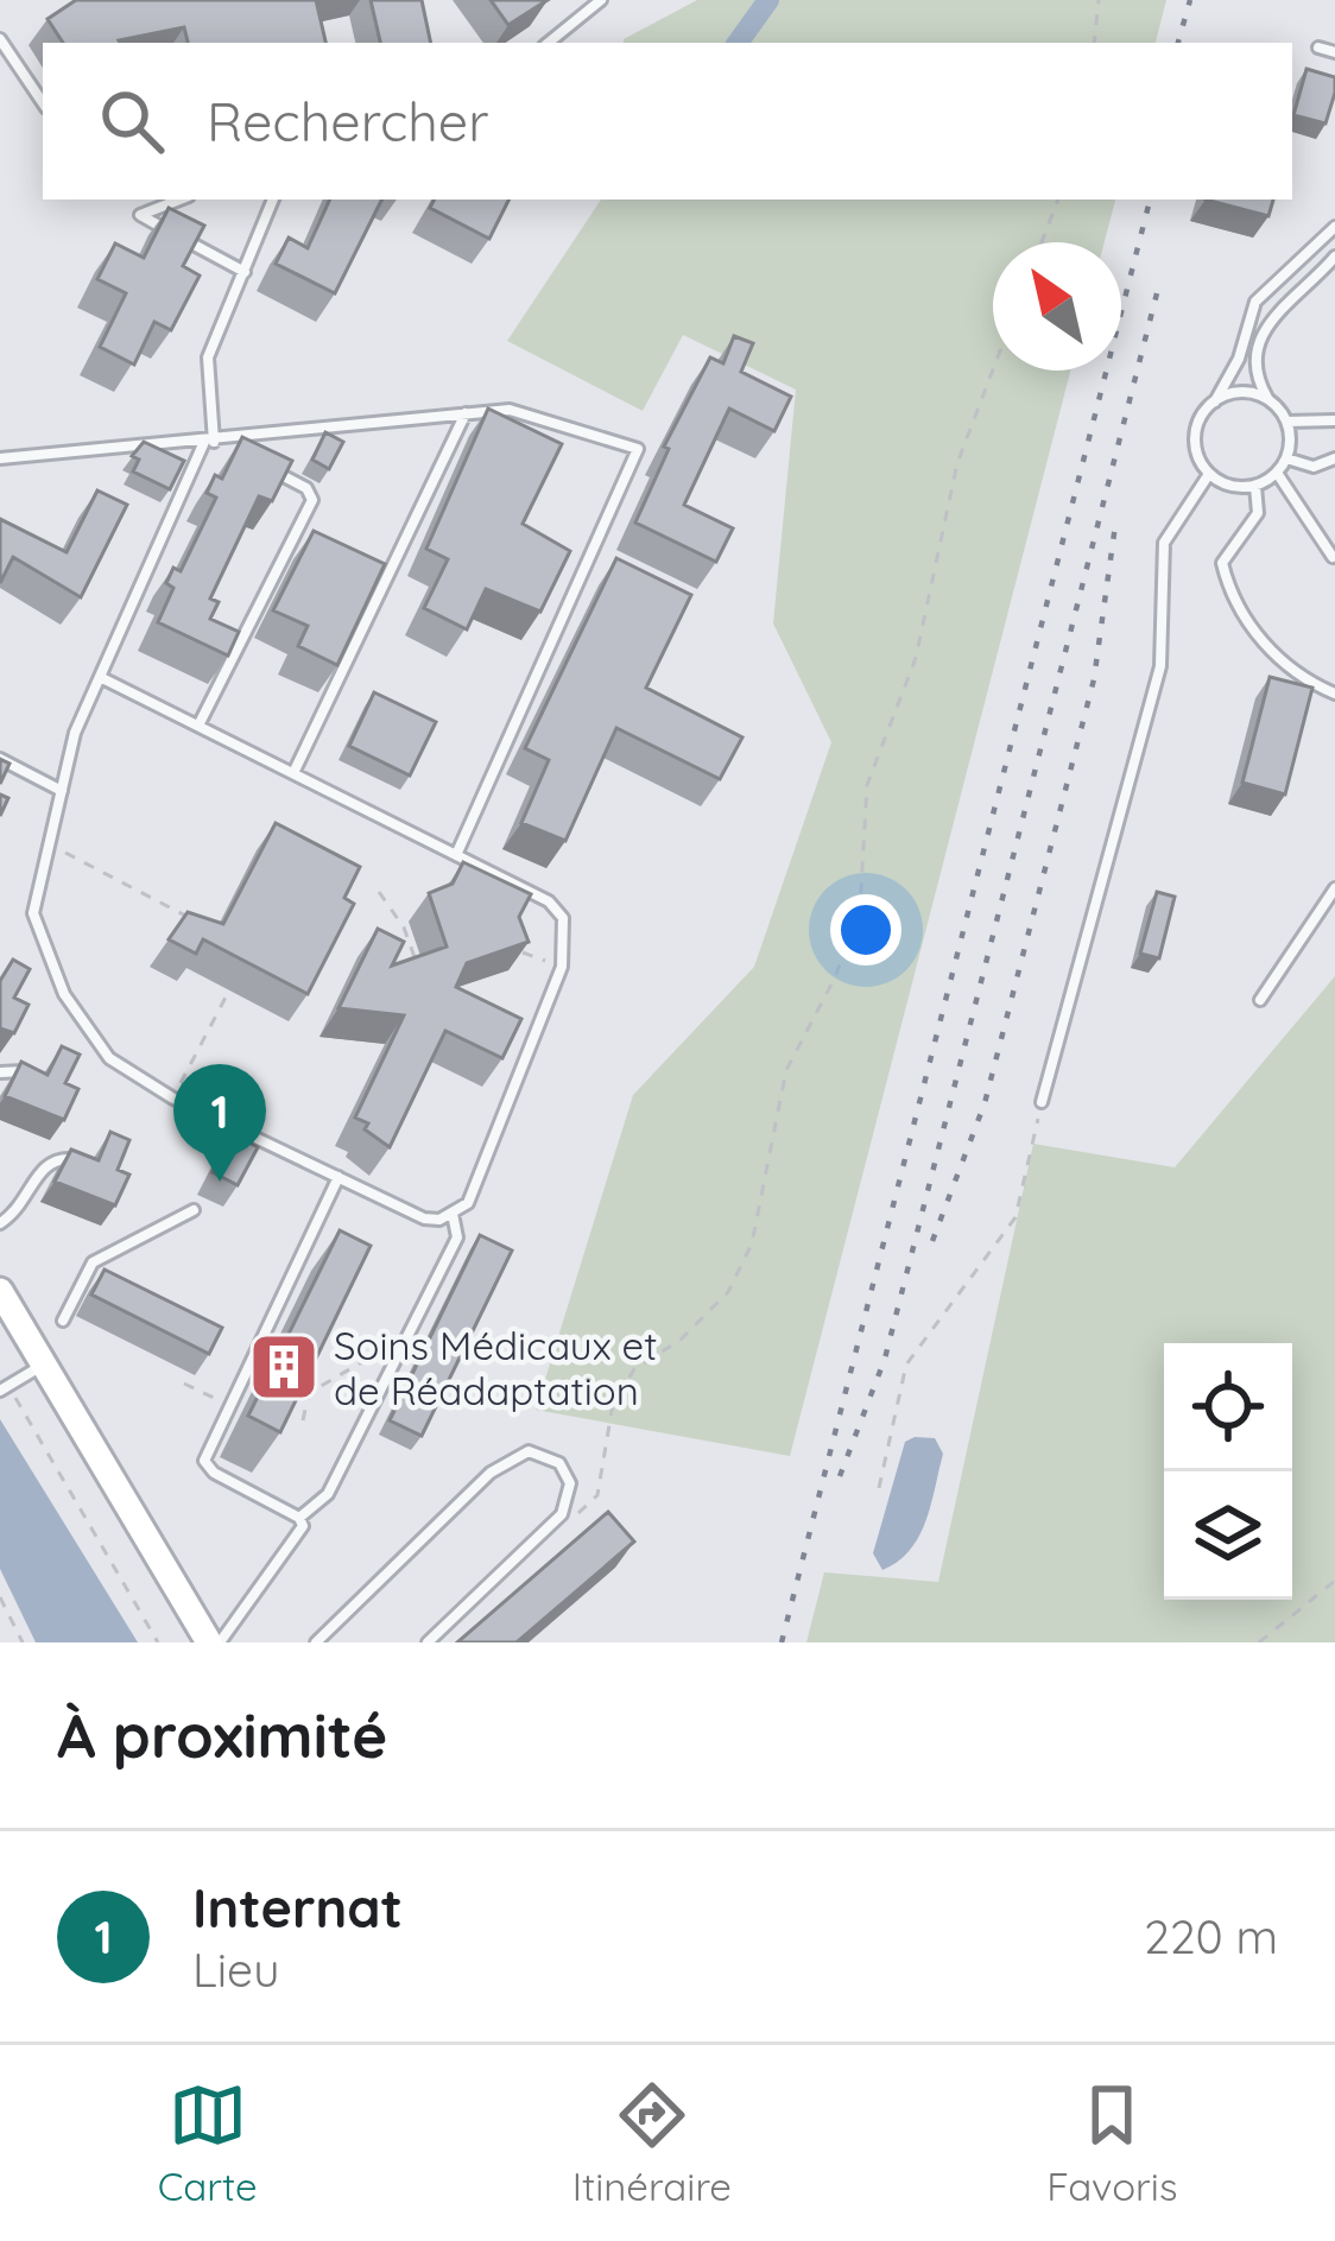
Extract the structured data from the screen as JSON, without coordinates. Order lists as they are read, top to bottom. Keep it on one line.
{"places":{"building":["Soins Médicaux et de Réadaptation"]},"north":"top left","page":{"search":"Rechercher","pins":"1","heading":"À proximité","list":[{"mark":"1","name":"Internat","note":"Lieu","value":"220 m"}],"nav":["Carte","Itinéraire","Favoris"]}}
